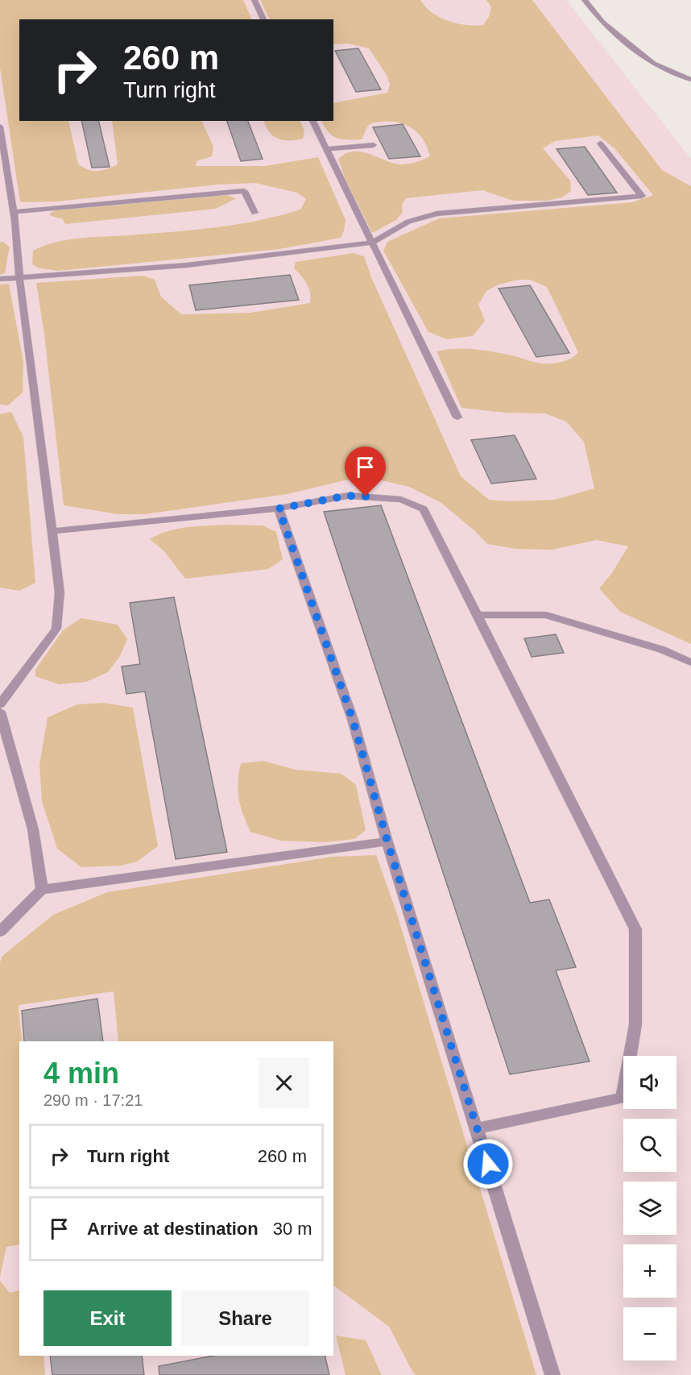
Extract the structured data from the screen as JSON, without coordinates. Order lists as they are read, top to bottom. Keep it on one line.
{"page":{"turn":["260 m","Turn right"],"heading":["4 min","290 m · 17:21"],"map_buttons":["+","−"],"list":[{"name":"Turn right","value":"260 m"},{"name":"Arrive at destination","value":"30 m"}],"buttons":["Exit","Share"]}}
